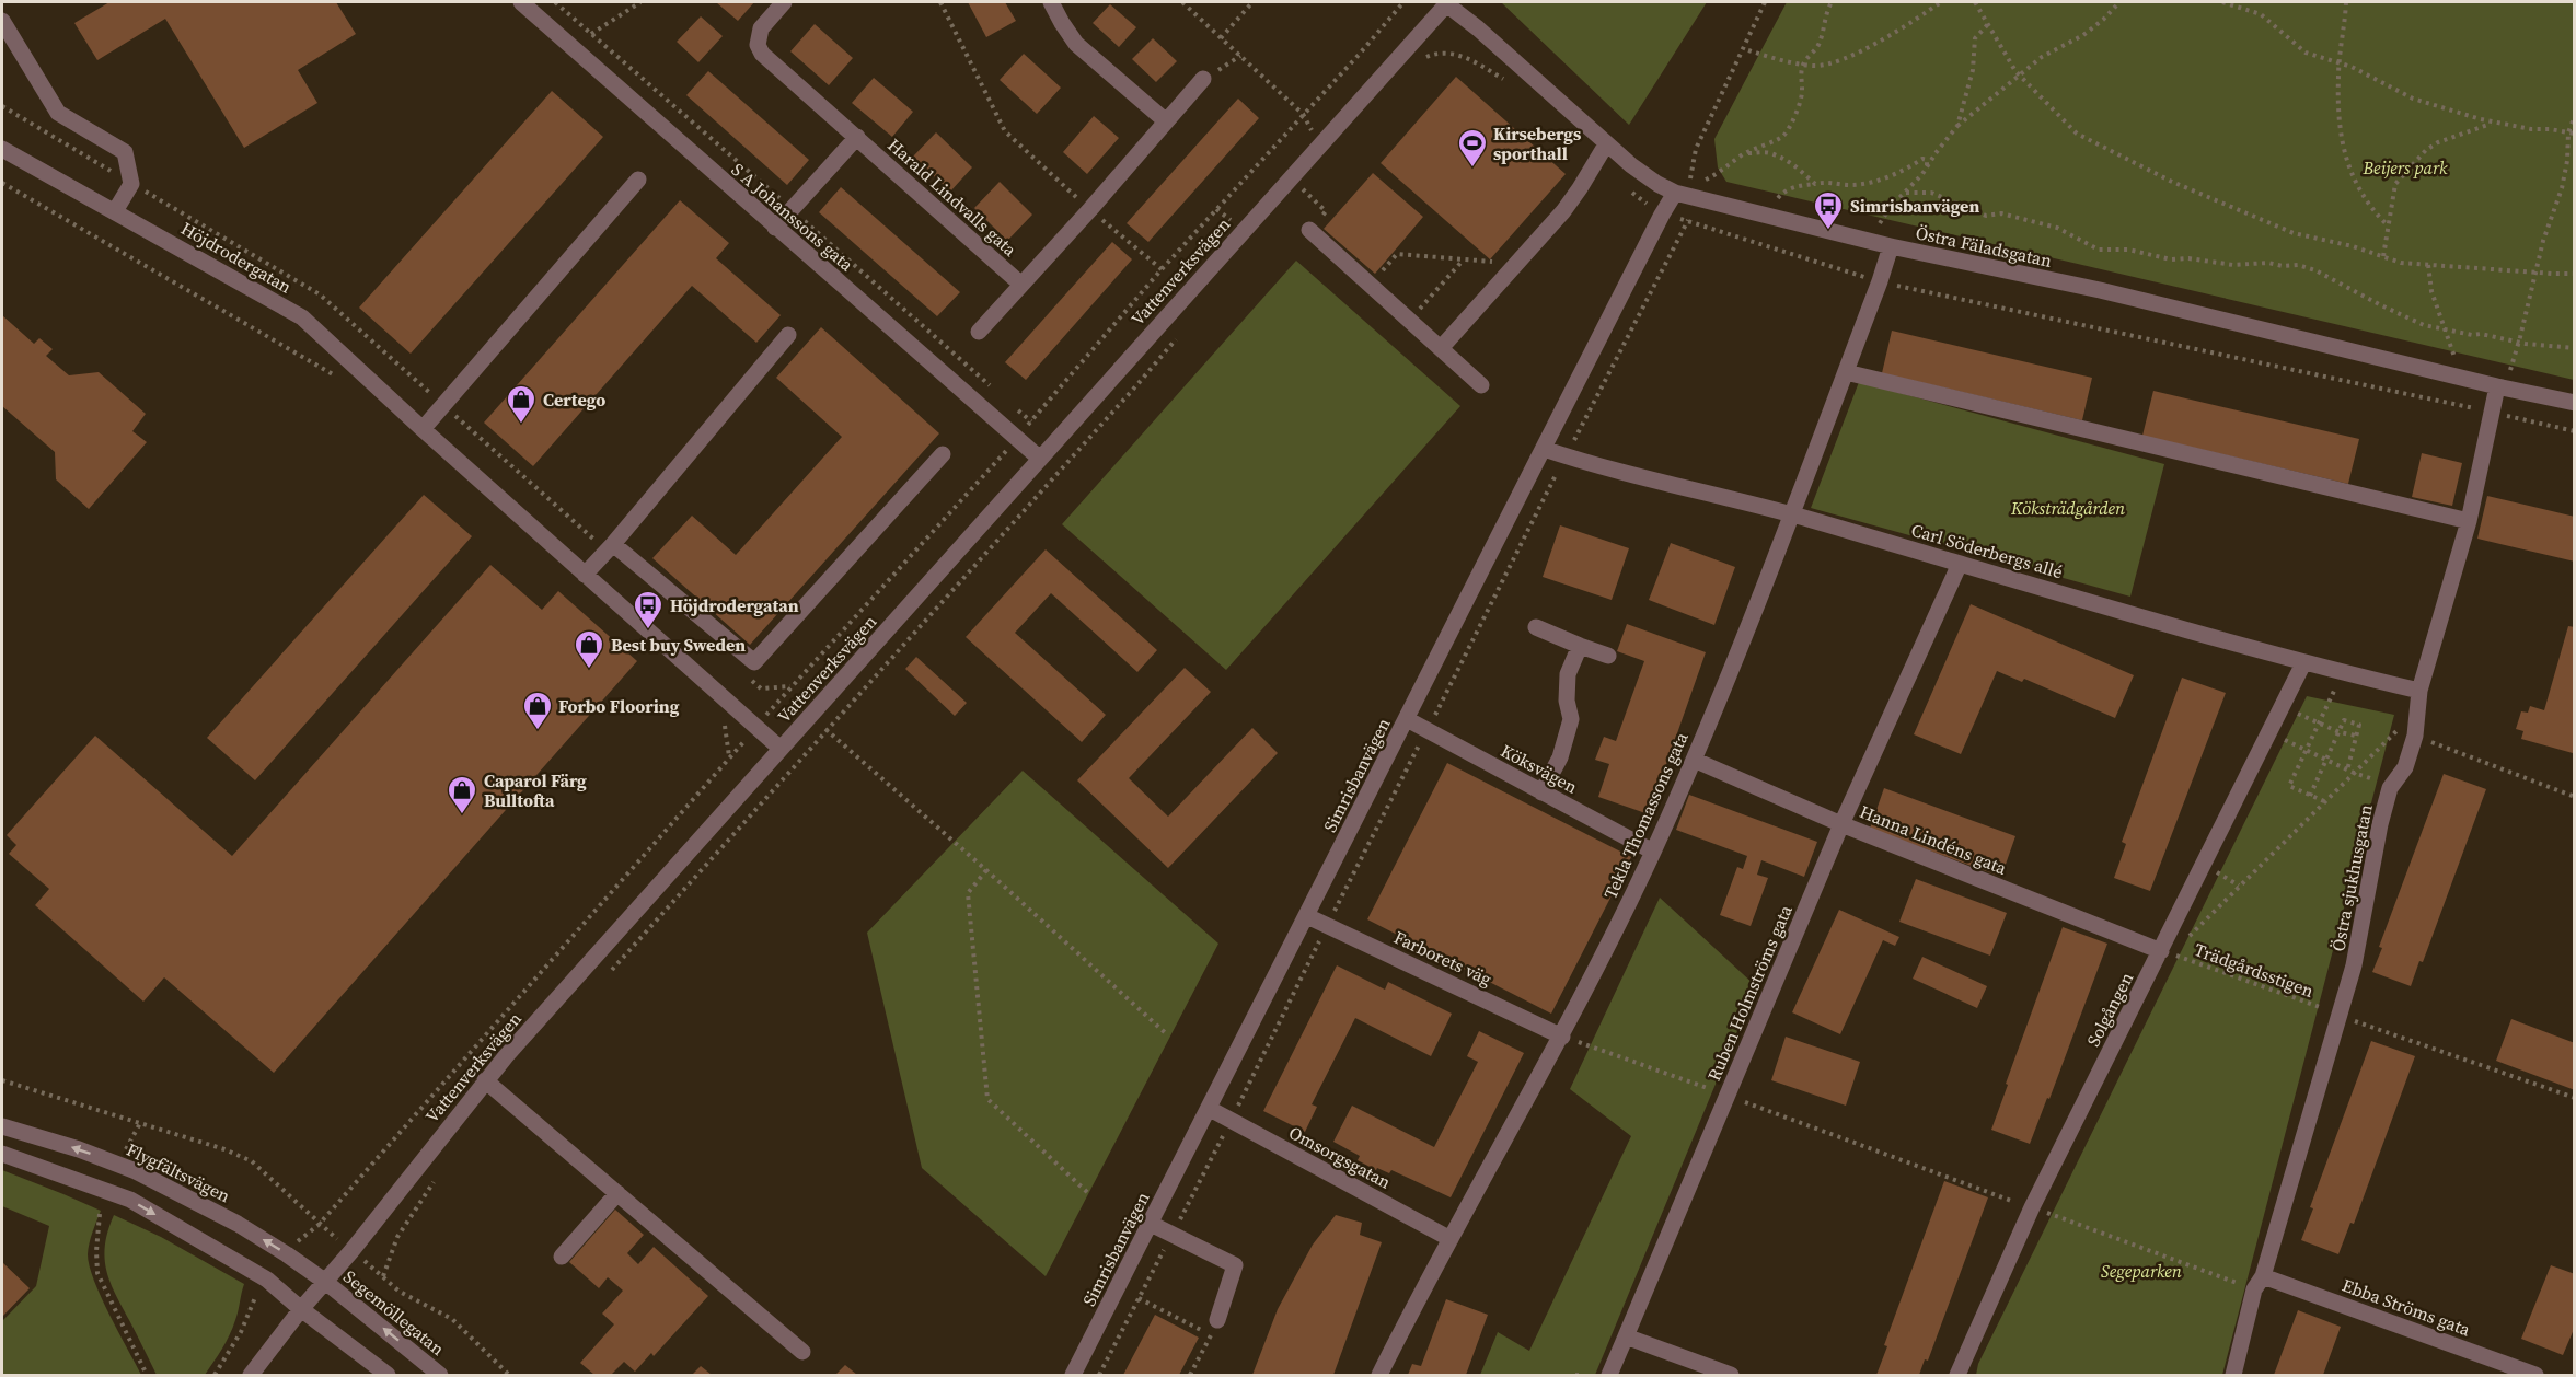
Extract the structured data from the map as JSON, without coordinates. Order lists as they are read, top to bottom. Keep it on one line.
{"streets":{"street":["Harald Lindvalls gata","S A Johanssons gata","Östra Fäladsgatan","Höjdrodergatan","Vattenverksvägen","Carl Söderbergs allé","Köksvägen","Simrisbanvägen","Tekla Thomassons gata","Hanna Lindéns gata","Östra sjukhusgatan","Farborets väg","Ruben Holmströms gata","Solgången","Omsorgsgatan","Flygfältsvägen","Ebba Ströms gata","Segemöllegatan"],"path":["Trädgårdsstigen"]},"crossings":[["S A Johanssons gata","Vattenverksvägen"],["Östra Fäladsgatan","Vattenverksvägen"],["Östra Fäladsgatan","Simrisbanvägen"],["Östra Fäladsgatan","Tekla Thomassons gata"],["Östra Fäladsgatan","Östra sjukhusgatan"],["Höjdrodergatan","Vattenverksvägen"],["Vattenverksvägen","Flygfältsvägen"],["Vattenverksvägen","Segemöllegatan"],["Carl Söderbergs allé","Simrisbanvägen"],["Carl Söderbergs allé","Tekla Thomassons gata"],["Carl Söderbergs allé","Östra sjukhusgatan"],["Carl Söderbergs allé","Ruben Holmströms gata"],["Carl Söderbergs allé","Solgången"],["Köksvägen","Simrisbanvägen"],["Köksvägen","Tekla Thomassons gata"],["Simrisbanvägen","Farborets väg"],["Simrisbanvägen","Omsorgsgatan"],["Tekla Thomassons gata","Hanna Lindéns gata"],["Tekla Thomassons gata","Farborets väg"],["Tekla Thomassons gata","Omsorgsgatan"],["Hanna Lindéns gata","Trädgårdsstigen"],["Hanna Lindéns gata","Ruben Holmströms gata"],["Hanna Lindéns gata","Solgången"],["Östra sjukhusgatan","Trädgårdsstigen"],["Östra sjukhusgatan","Ebba Ströms gata"],["Trädgårdsstigen","Solgången"],["Flygfältsvägen","Segemöllegatan"]],"parks":["Beijers park","Köksträdgården","Segeparken"],"places":{"sports":["Kirsebergs sporthall"],"bus stop":["Simrisbanvägen","Höjdrodergatan"],"shop":["Certego","Best buy Sweden","Forbo Flooring","Caparol Färg Bulltofta"]}}
